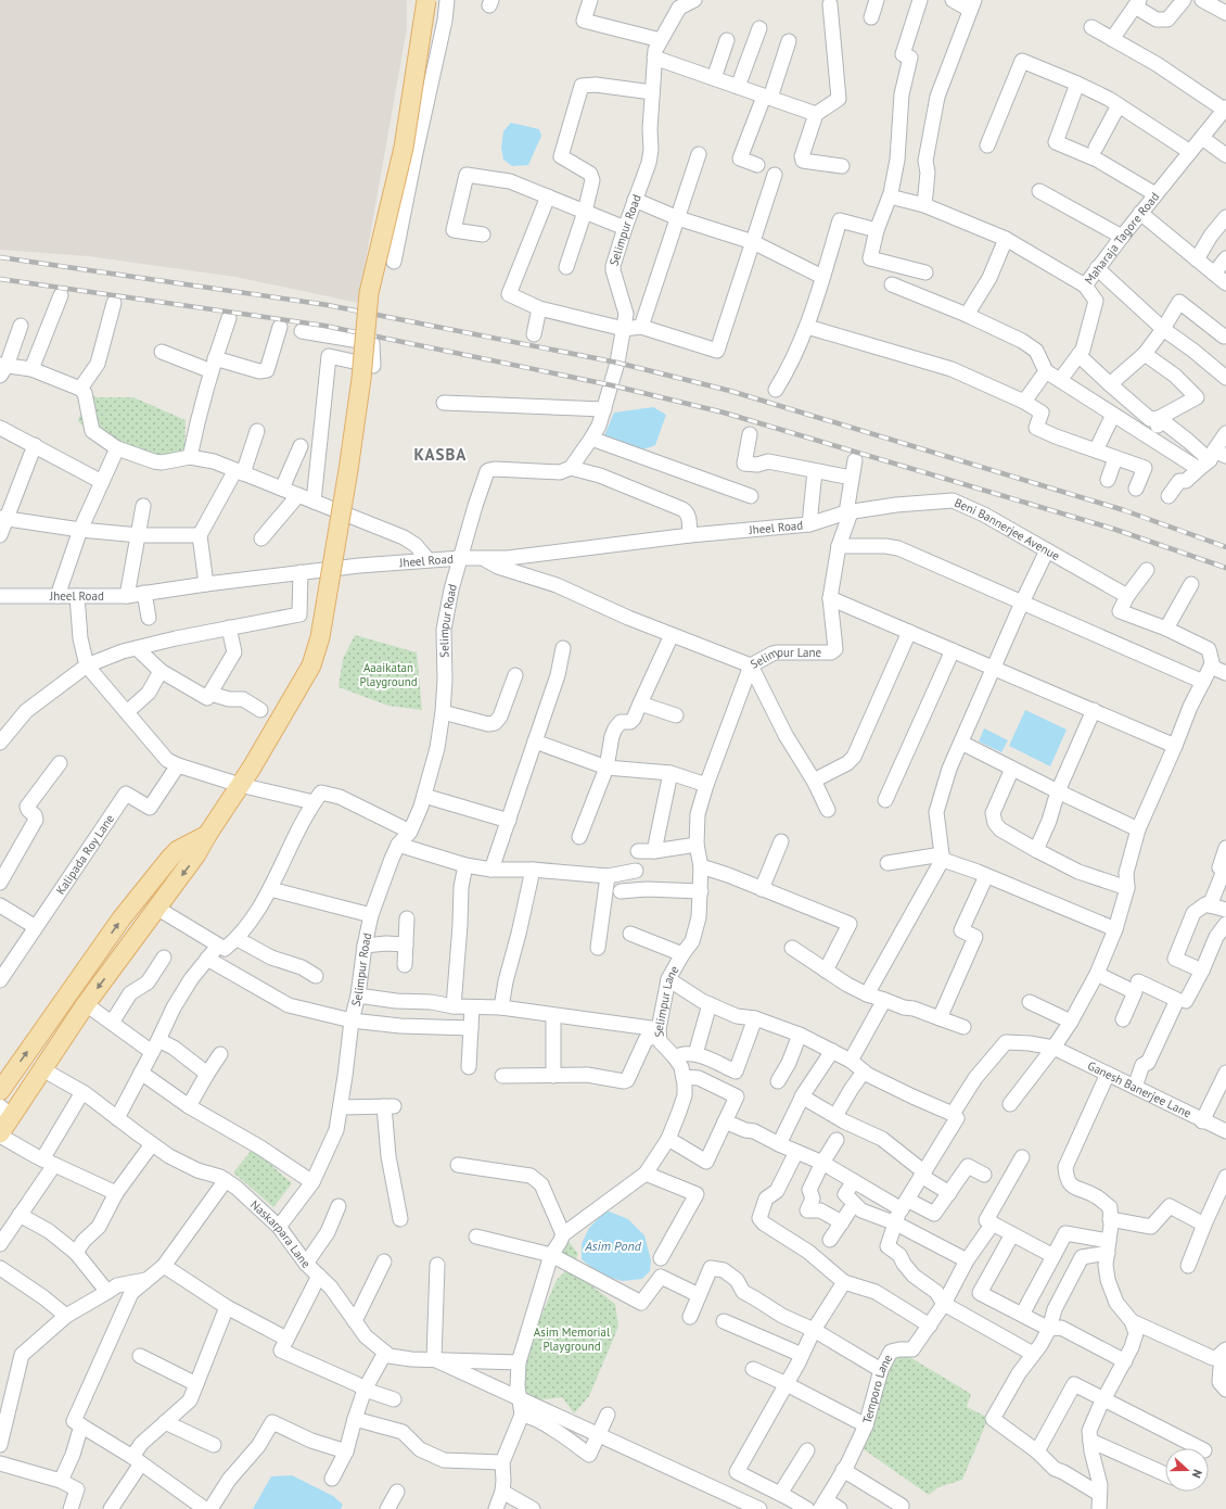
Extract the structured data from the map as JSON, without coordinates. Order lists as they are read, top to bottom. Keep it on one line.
{"streets":{"street":["Selimpur Road","Maharaja Tagore Road","Jheel Road","Beni Bannerjee Avenue","Selimpur Lane","Kalipada Roy Lane","Ganesh Banerjee Lane","Naskarpara Lane","Temporo Lane"]},"crossings":[["Selimpur Road","Jheel Road"],["Selimpur Road","Naskarpara Lane"],["Jheel Road","Beni Bannerjee Avenue"],["Jheel Road","Selimpur Lane"],["Beni Bannerjee Avenue","Selimpur Lane"],["Selimpur Lane","Naskarpara Lane"]],"districts":["KASBA"],"water":["Asim Pond"],"parks":["Aaaikatan Playground","Asim Memorial Playground"],"north":"right"}
